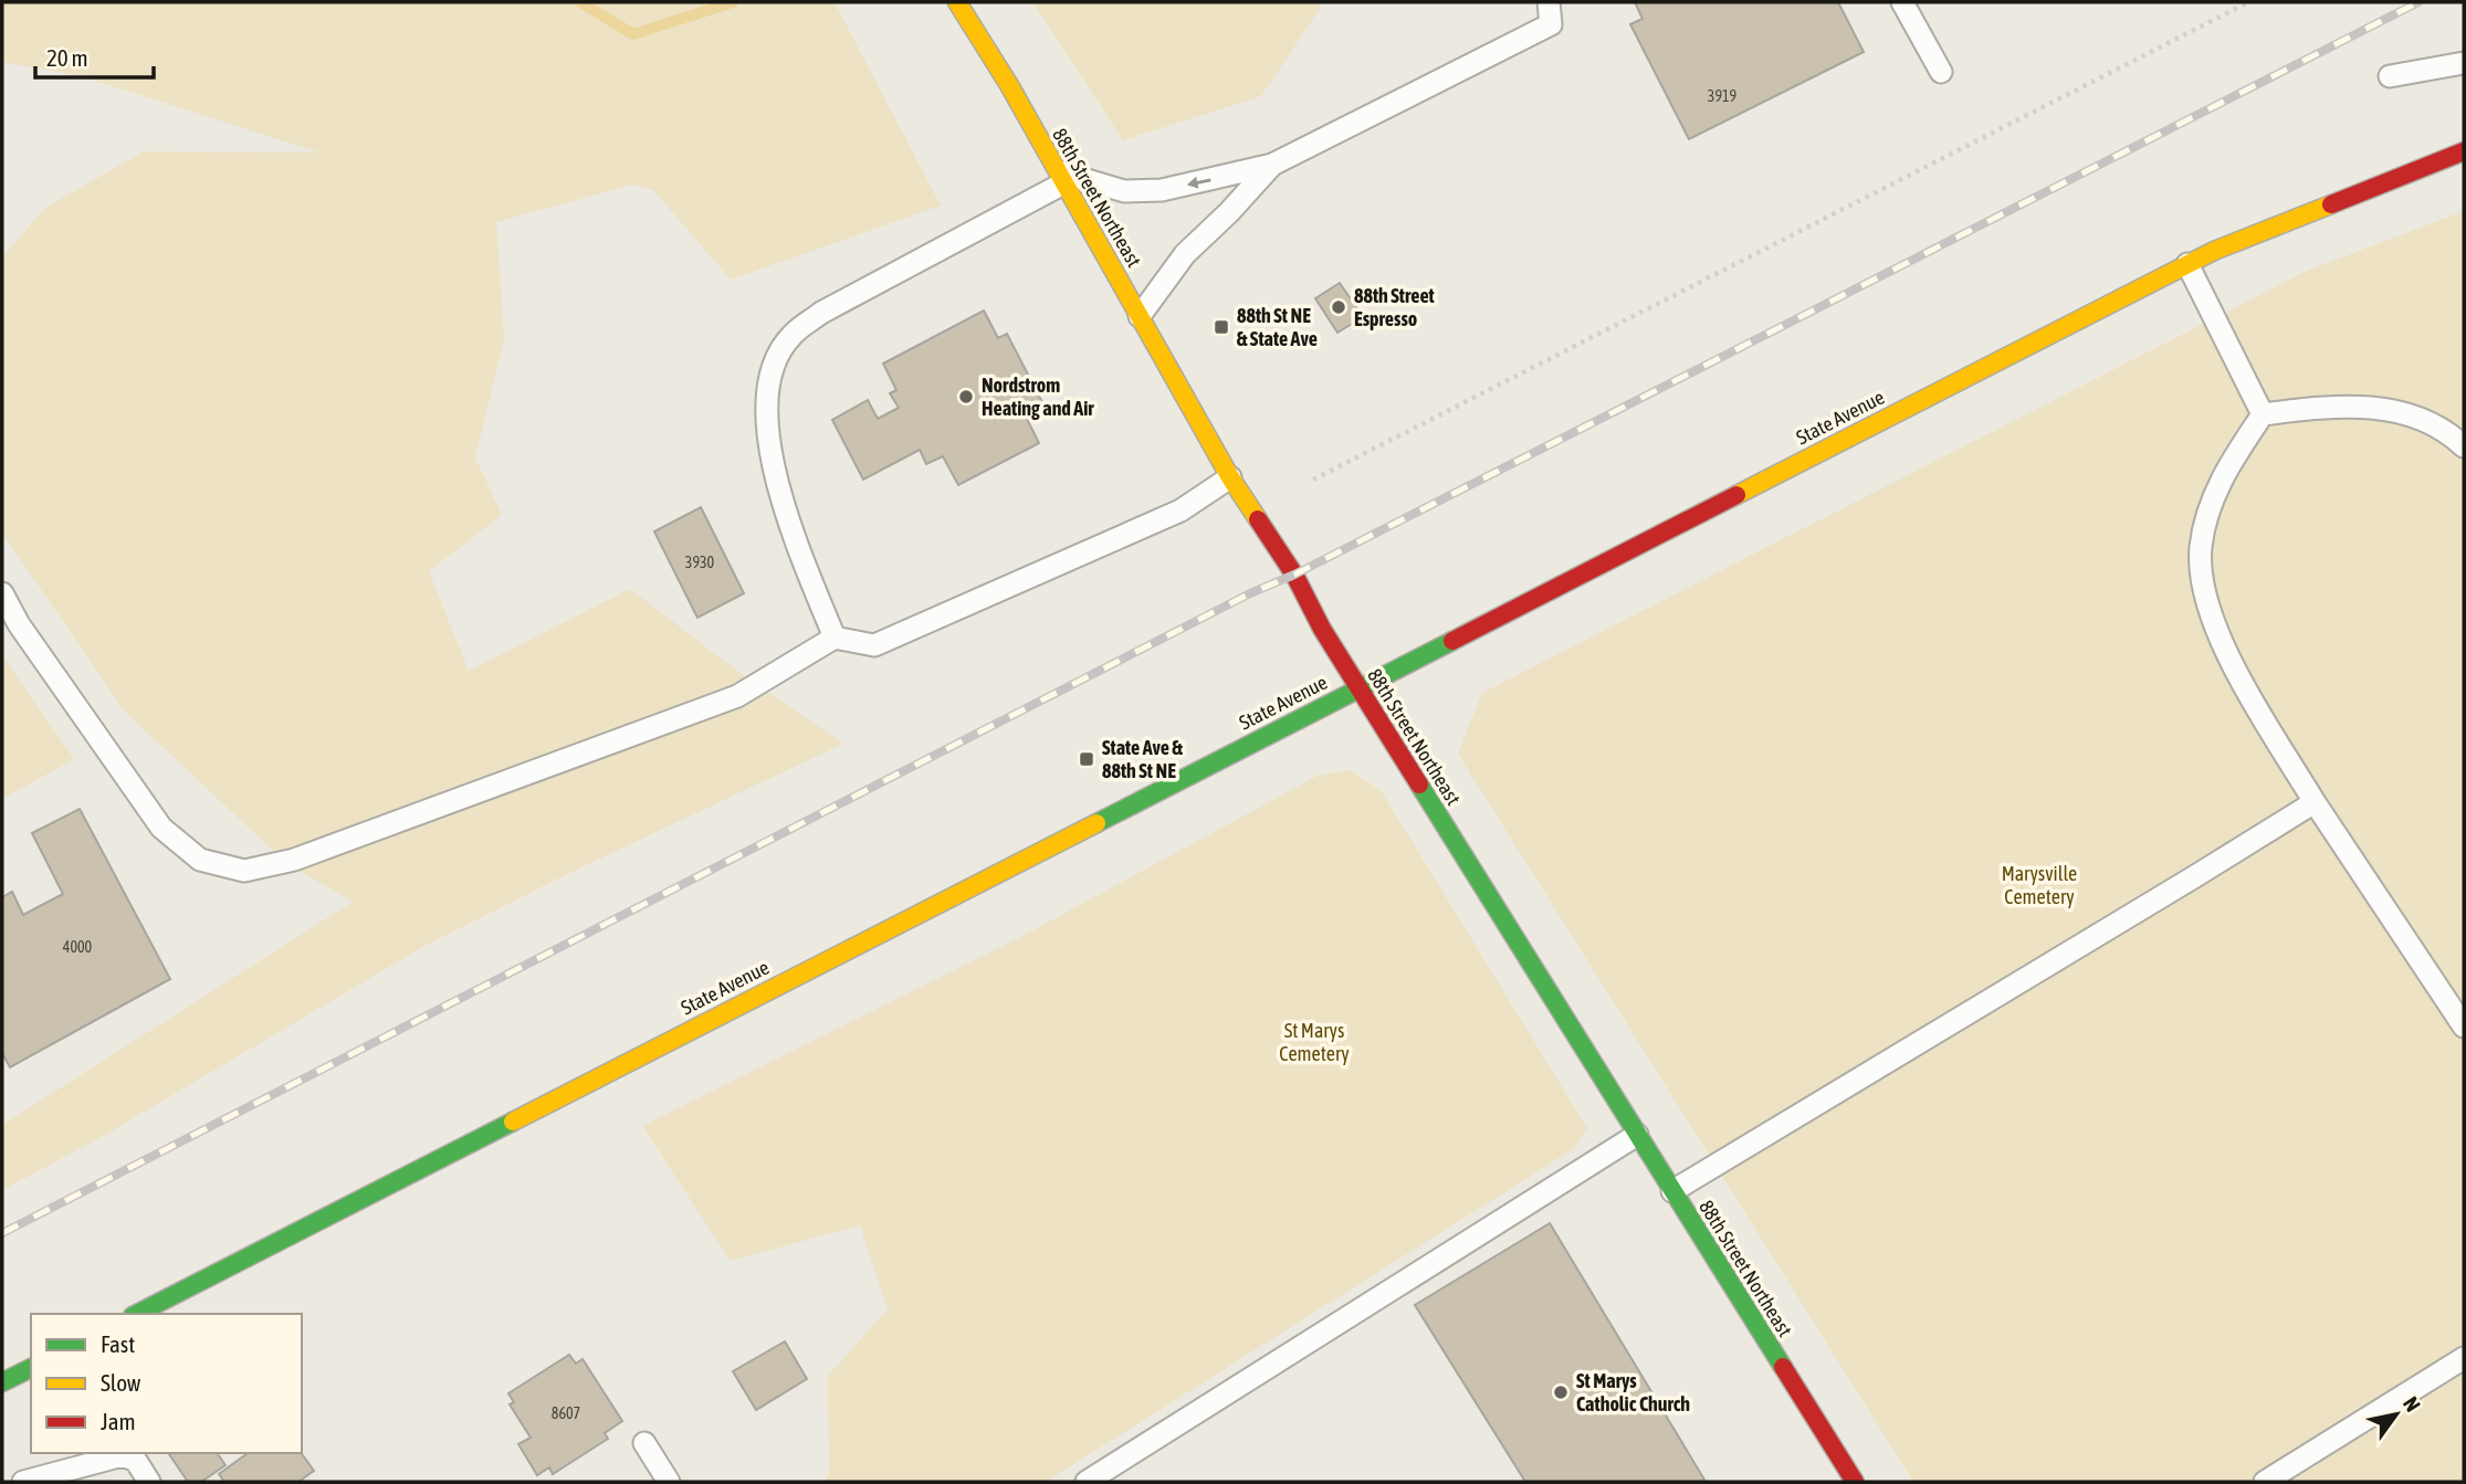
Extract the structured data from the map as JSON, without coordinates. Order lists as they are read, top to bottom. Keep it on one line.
{"streets":{"main road":["88th Street Northeast","State Avenue"]},"crossings":[["88th Street Northeast","State Avenue"]],"parks":["Marysville Cemetery","St Marys Cemetery"],"places":{"other":["88th Street Espresso","Nordstrom Heating and Air","St Marys Catholic Church"],"transit":["88th St NE & State Ave","State Ave & 88th St NE"]},"house_numbers":["3919","3930","4000","8607"],"legend":["Fast","Slow","Jam"],"scale_bar":"20 m","north":"top right"}
